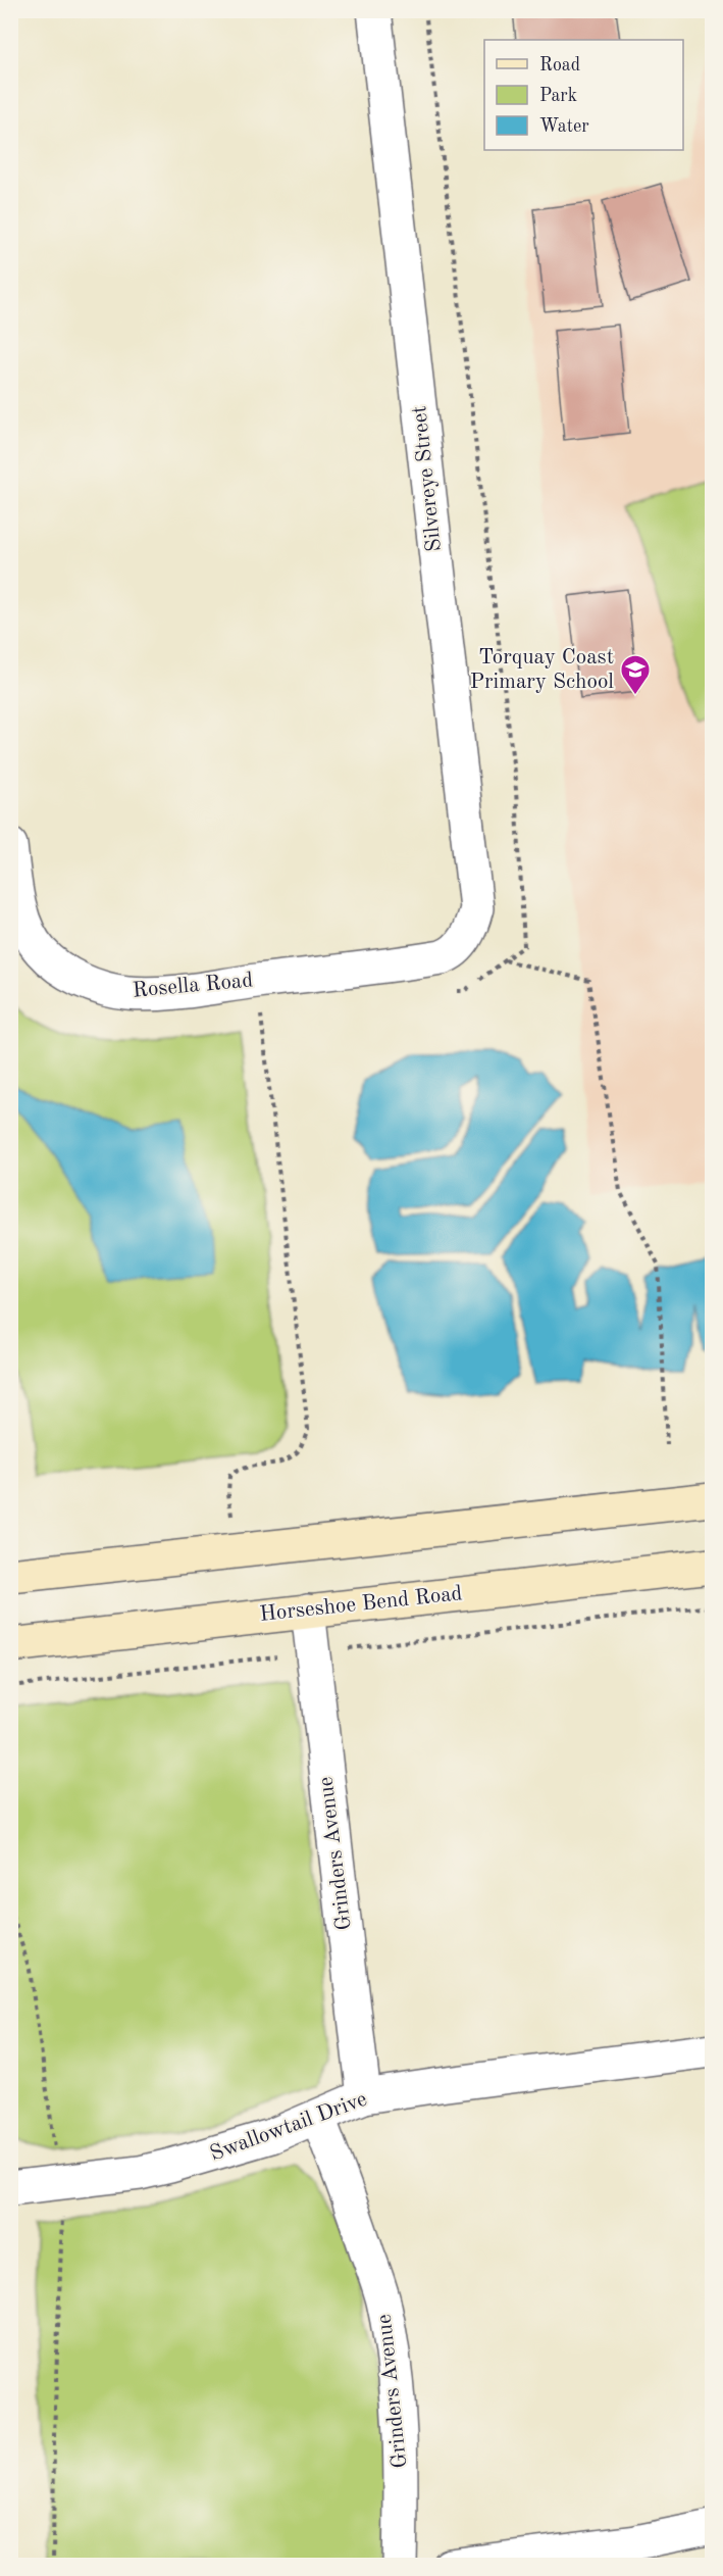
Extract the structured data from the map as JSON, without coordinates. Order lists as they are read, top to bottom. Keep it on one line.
{"streets":{"street":["Silvereye Street","Rosella Road","Horseshoe Bend Road","Grinders Avenue","Swallowtail Drive"]},"crossings":[["Silvereye Street","Rosella Road"],["Horseshoe Bend Road","Grinders Avenue"],["Grinders Avenue","Swallowtail Drive"]],"places":{"school or university":["Torquay Coast Primary School"]},"legend":["Road","Park","Water"]}
